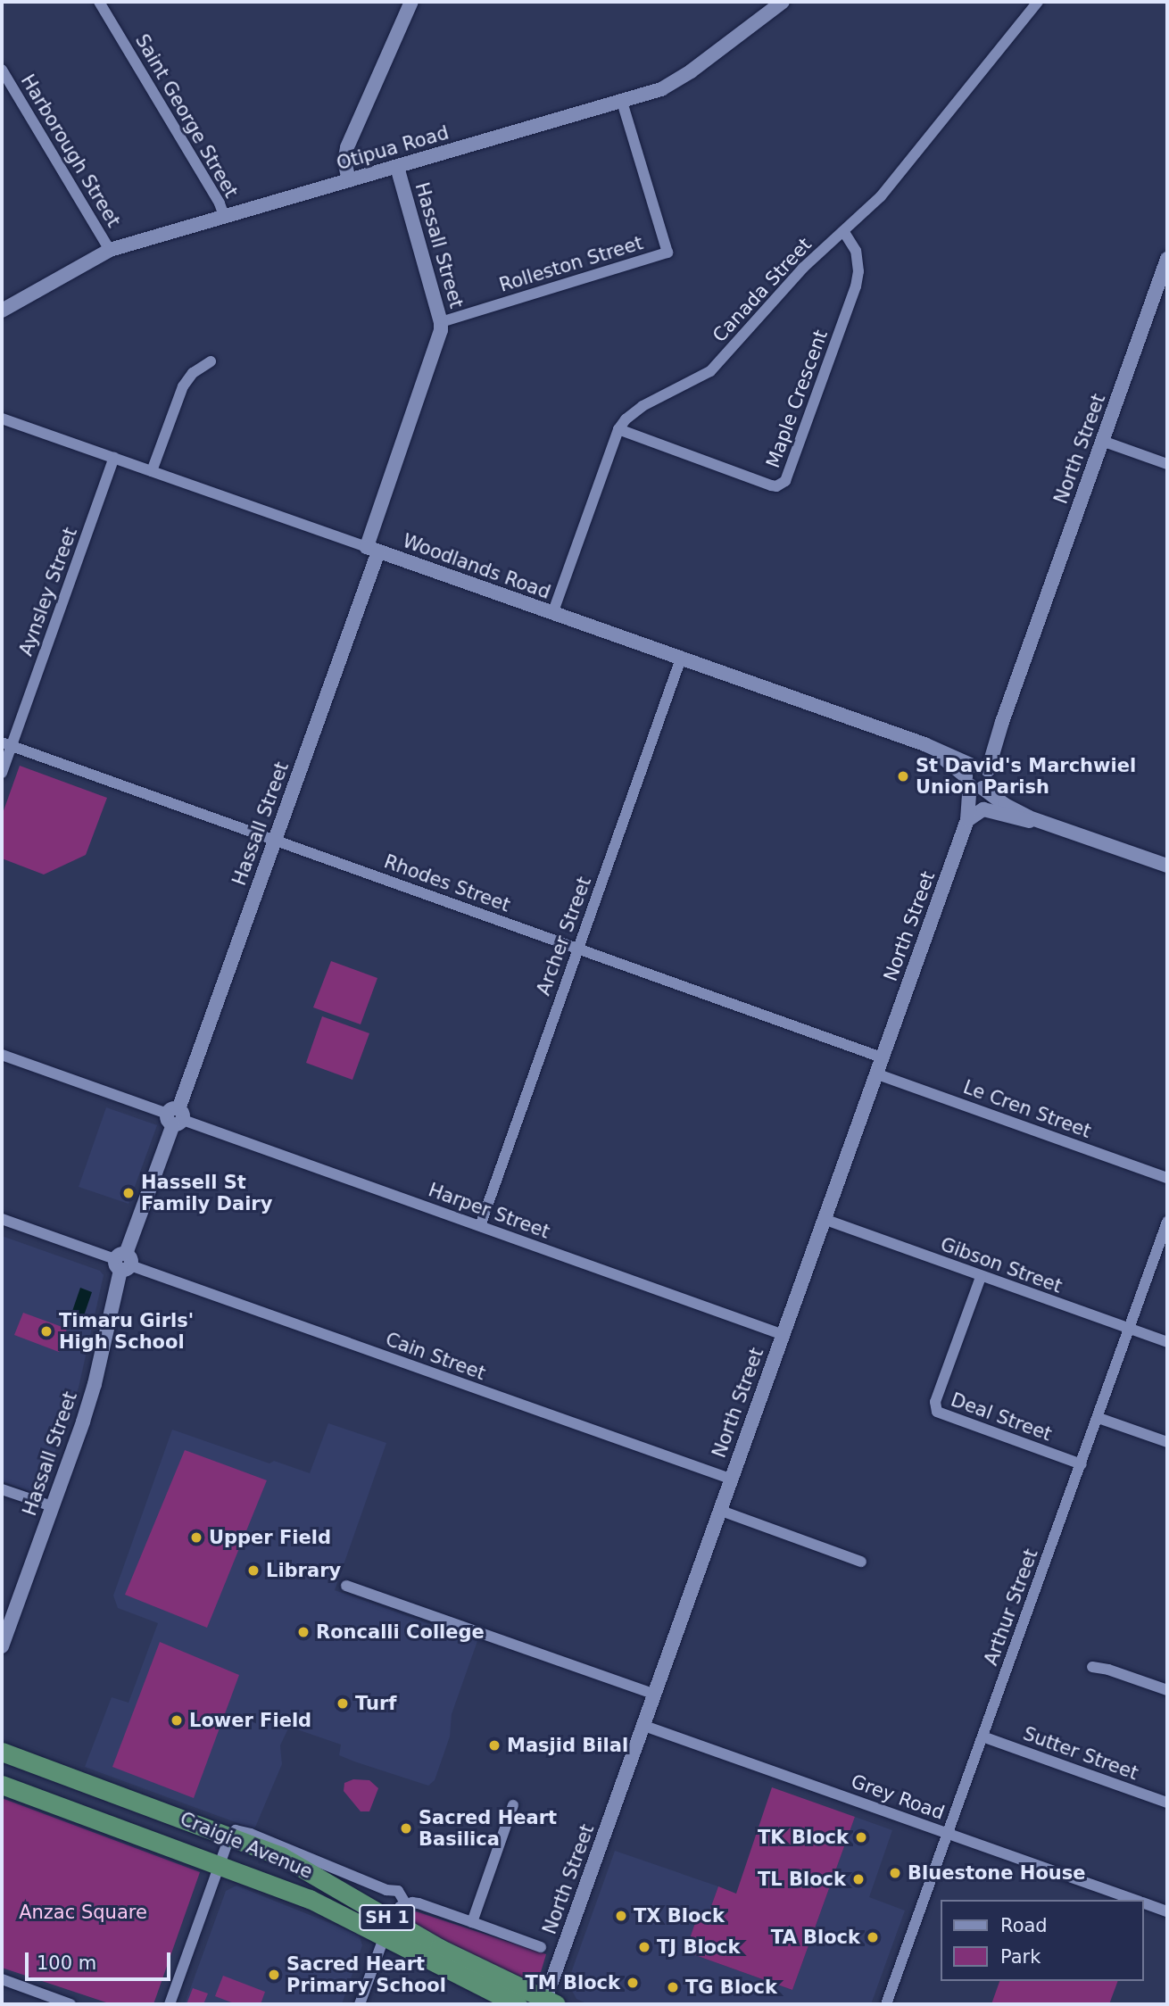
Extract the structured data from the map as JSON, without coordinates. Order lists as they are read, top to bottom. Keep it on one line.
{"streets":{"highway":["Craigie Avenue","SH 1"],"street":["Saint George Street","Otipua Road","Harborough Street","Hassall Street","Rolleston Street","Canada Street","Maple Crescent","North Street","Woodlands Road","Aynsley Street","Rhodes Street","Archer Street","Le Cren Street","Harper Street","Gibson Street","Cain Street","Deal Street","Arthur Street","Sutter Street","Grey Road"]},"crossings":[["Saint George Street","Otipua Road"],["Otipua Road","Harborough Street"],["Otipua Road","Hassall Street"],["Otipua Road","Rolleston Street"],["Hassall Street","Rolleston Street"],["Hassall Street","Woodlands Road"],["Hassall Street","Rhodes Street"],["Hassall Street","Harper Street"],["Hassall Street","Cain Street"],["Canada Street","Maple Crescent"],["Canada Street","Woodlands Road"],["North Street","Woodlands Road"],["North Street","Rhodes Street"],["North Street","Le Cren Street"],["North Street","Harper Street"],["North Street","Gibson Street"],["North Street","Cain Street"],["North Street","Grey Road"],["North Street","Craigie Avenue"],["Woodlands Road","Aynsley Street"],["Woodlands Road","Archer Street"],["Aynsley Street","Rhodes Street"],["Rhodes Street","Archer Street"],["Archer Street","Harper Street"],["Gibson Street","Deal Street"],["Gibson Street","Arthur Street"],["Deal Street","Arthur Street"],["Arthur Street","Sutter Street"],["Arthur Street","Grey Road"]],"parks":["Anzac Square"],"places":["St David's Marchwiel Union Parish","Hassell St Family Dairy","Timaru Girls' High School","Upper Field","Library","Roncalli College","Turf","Lower Field","Masjid Bilal","Sacred Heart Basilica","TK Block","Bluestone House","TL Block","TX Block","TA Block","TJ Block","Sacred Heart Primary School","TM Block","TG Block"],"legend":["Road","Park"],"scale_bar":"100 m"}
